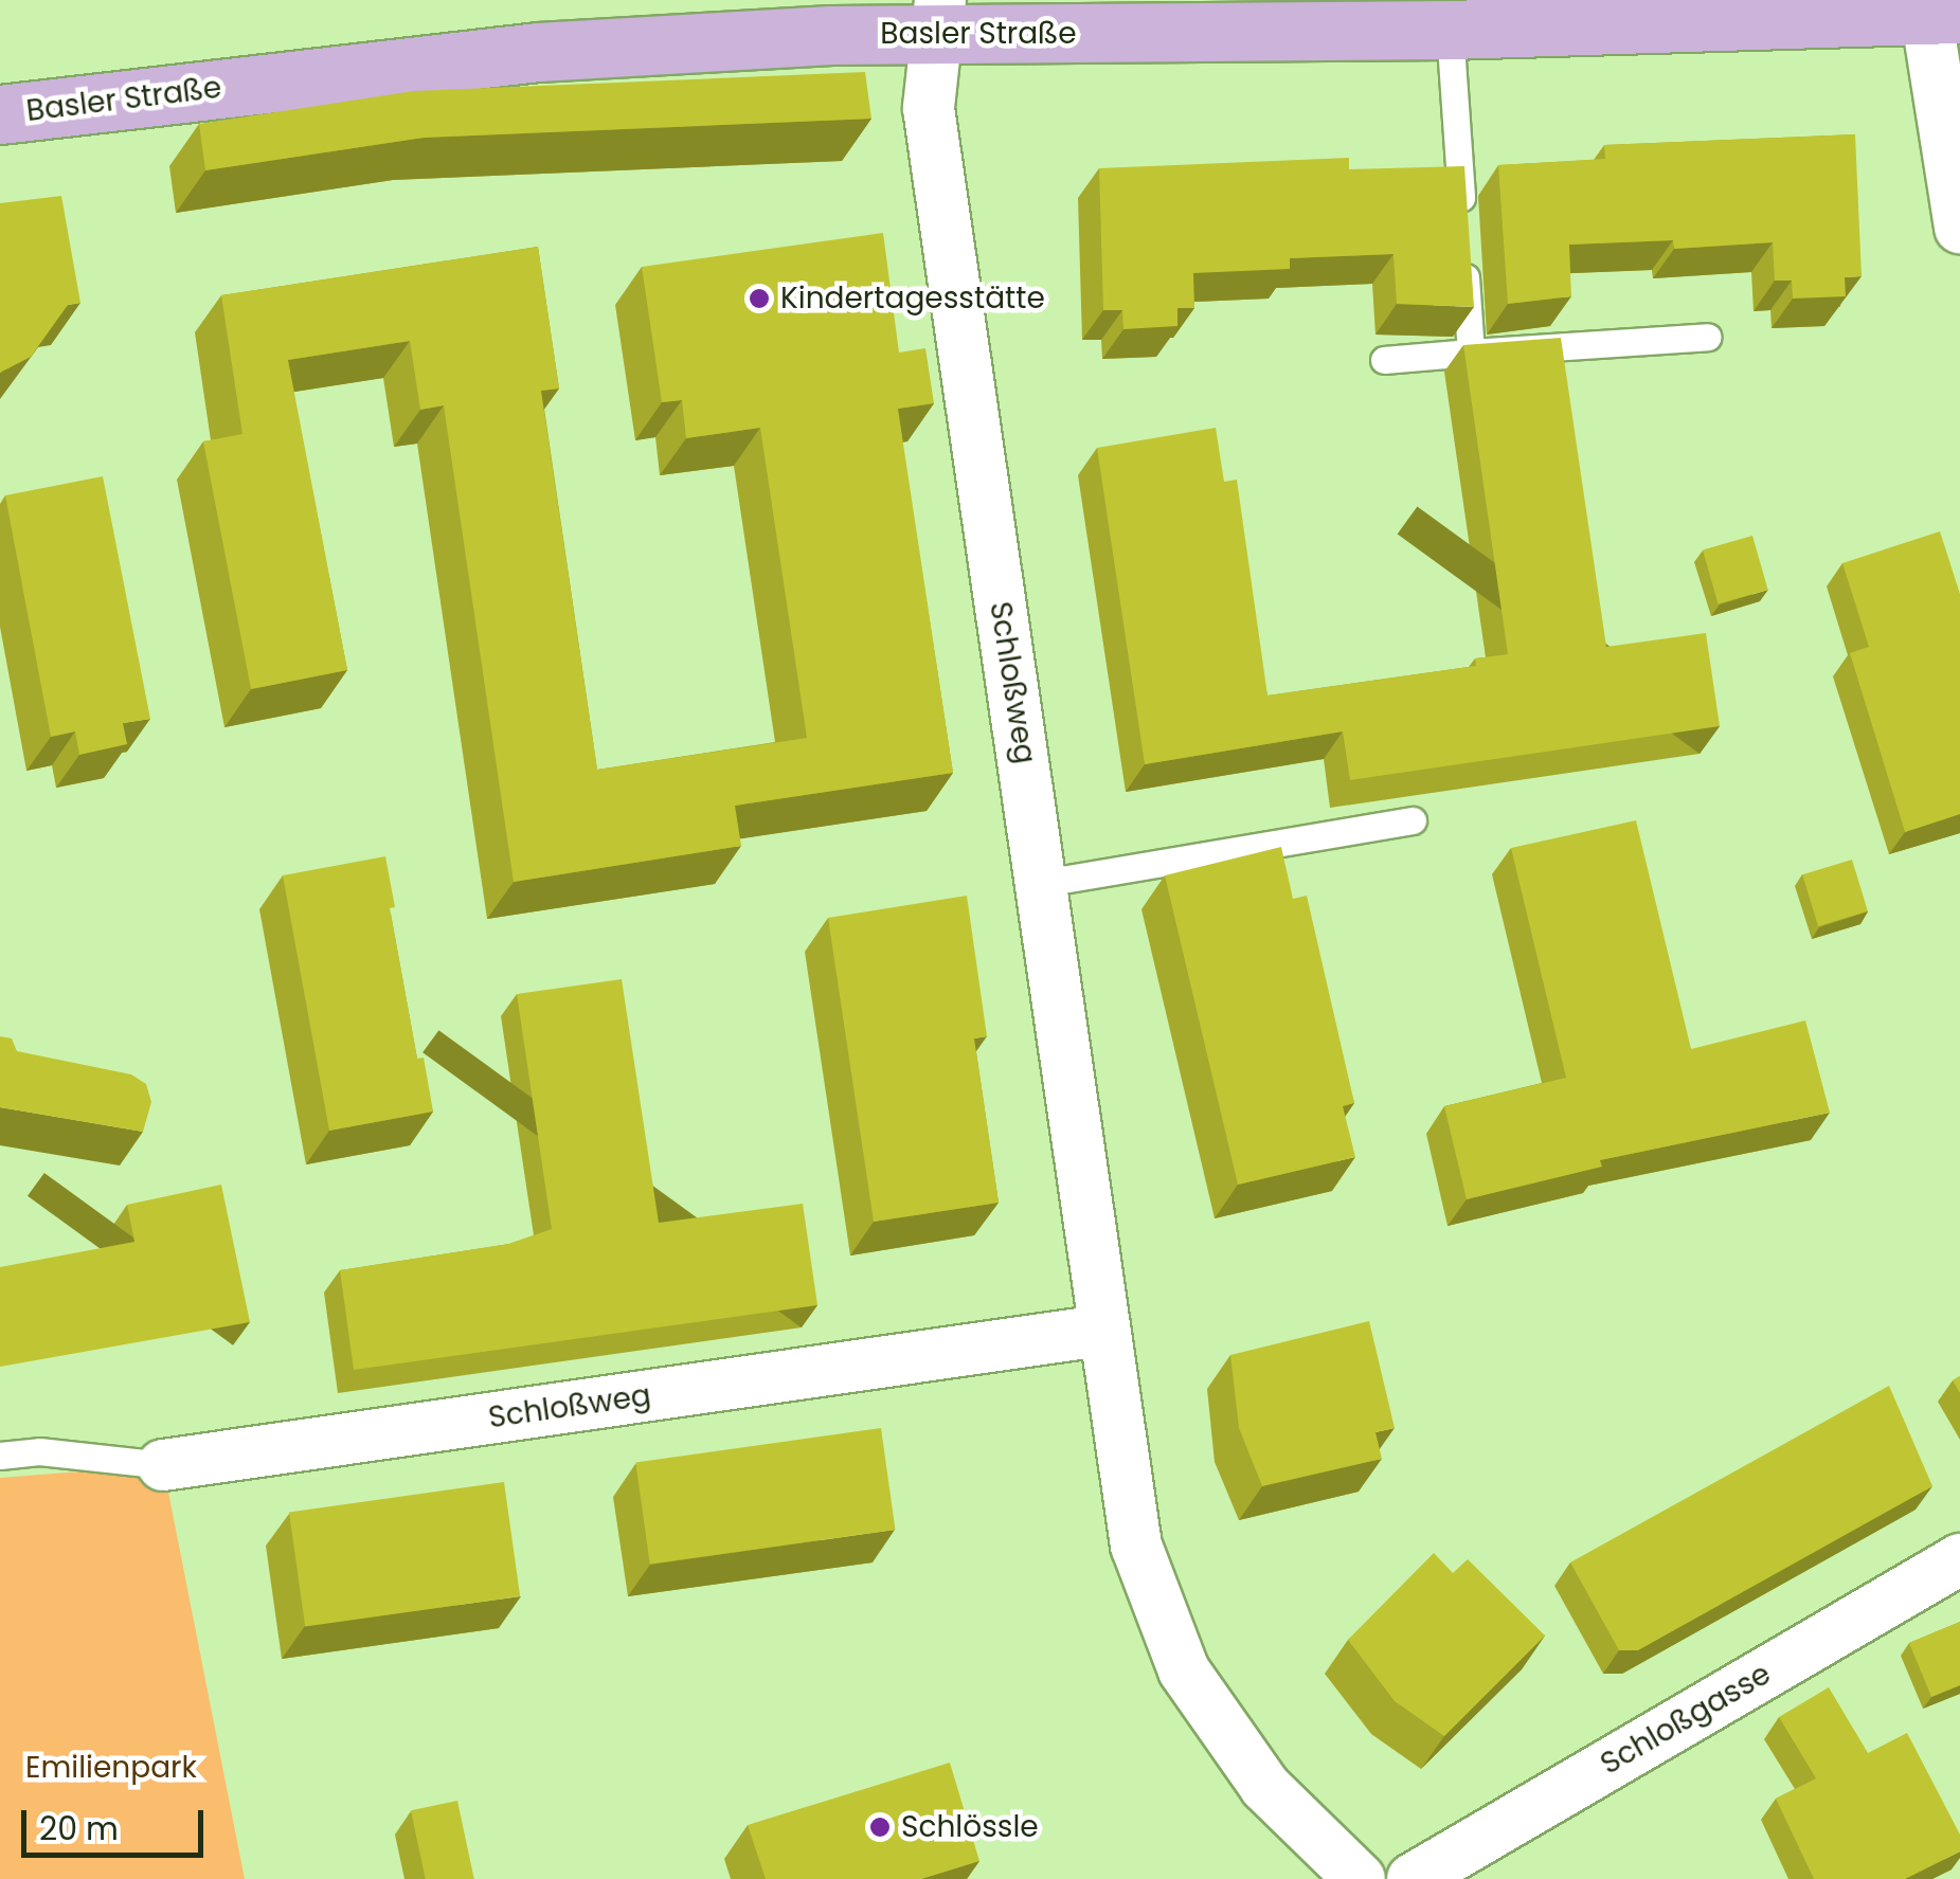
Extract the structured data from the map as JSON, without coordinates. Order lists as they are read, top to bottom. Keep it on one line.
{"streets":{"main road":["Basler Straße"],"street":["Schloßweg","Schloßgasse"]},"crossings":[["Basler Straße","Schloßweg"]],"parks":["Emilienpark"],"places":["Kindertagesstätte","Schlössle"],"scale_bar":"20 m"}
